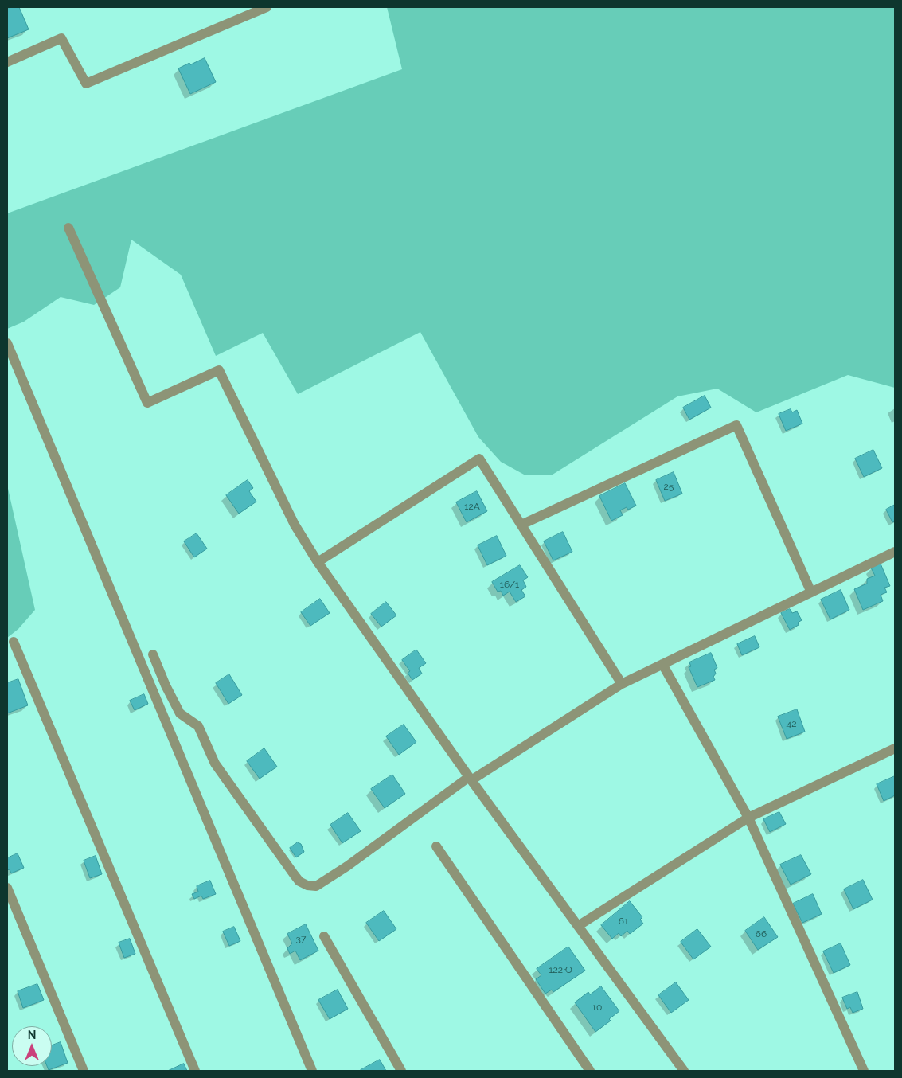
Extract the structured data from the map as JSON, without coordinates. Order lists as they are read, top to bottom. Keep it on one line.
{"house_numbers":["25","12А","16/1","42","61","66","37","122Ю","10"],"north":"top"}
